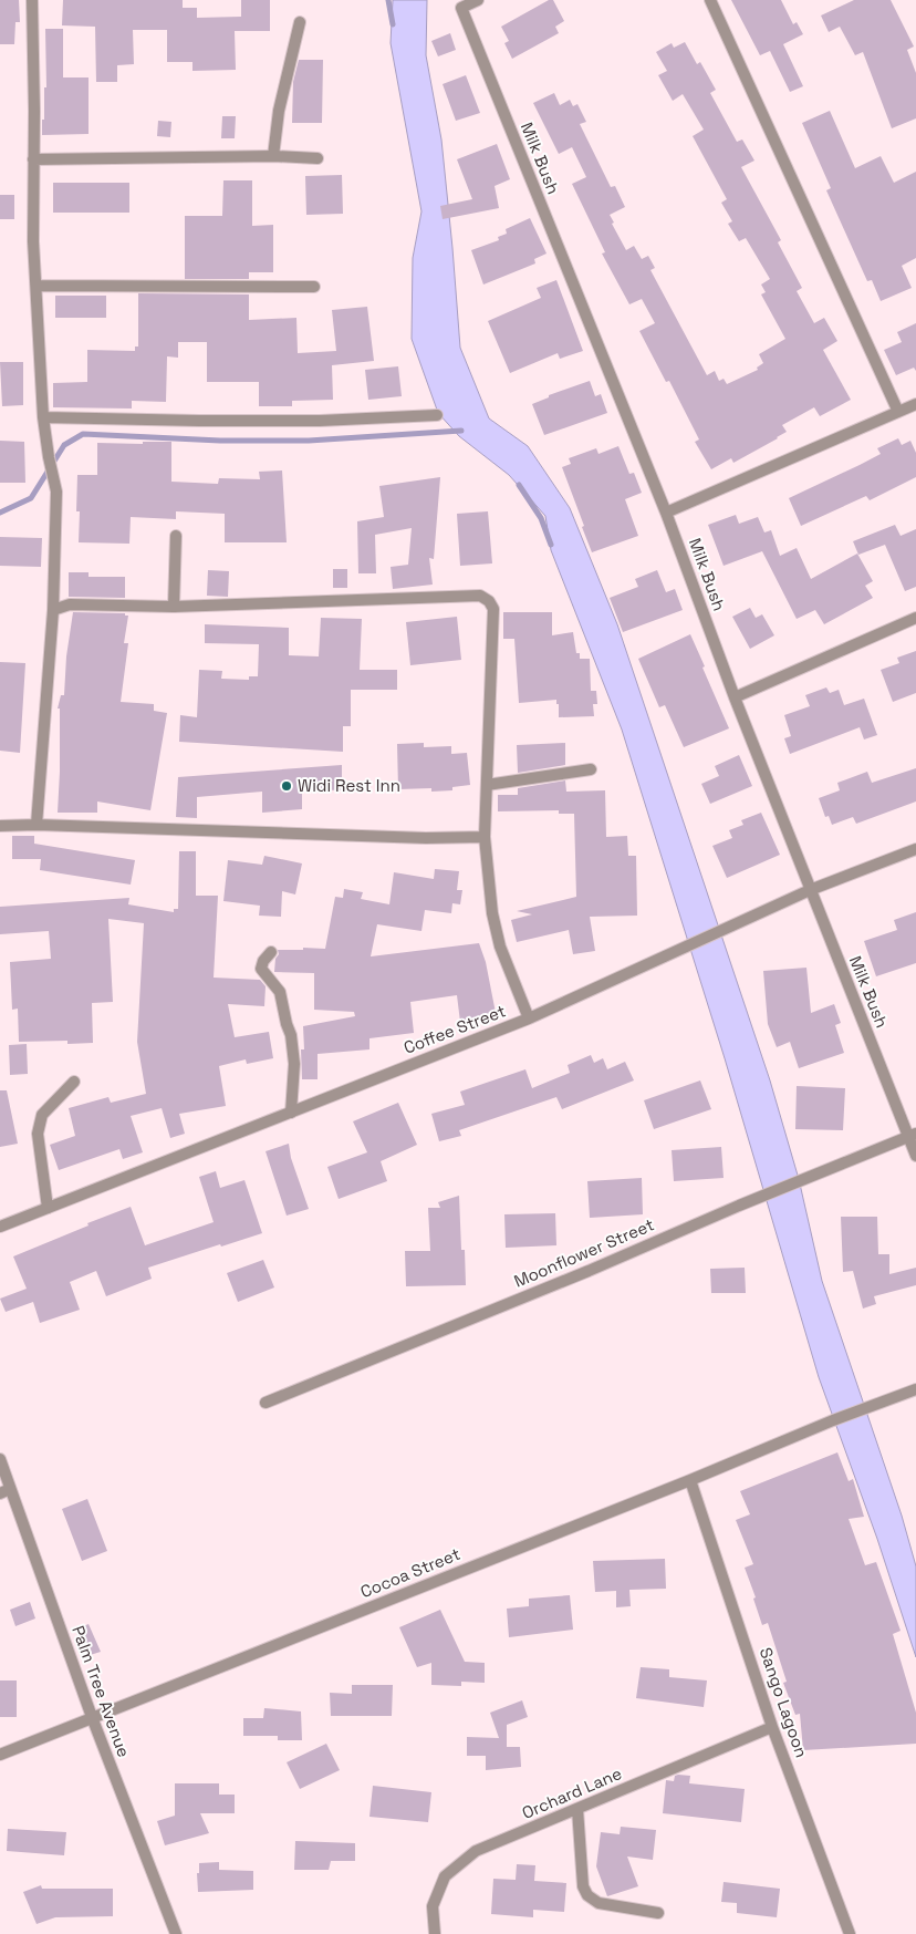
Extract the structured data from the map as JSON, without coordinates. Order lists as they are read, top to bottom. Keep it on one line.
{"streets":{"street":["Milk Bush","Coffee Street","Moonflower Street","Cocoa Street","Palm Tree Avenue","Sango Lagoon","Orchard Lane"]},"crossings":[["Milk Bush","Coffee Street"],["Milk Bush","Moonflower Street"],["Cocoa Street","Palm Tree Avenue"],["Cocoa Street","Sango Lagoon"],["Sango Lagoon","Orchard Lane"]],"places":["Widi Rest Inn"]}
